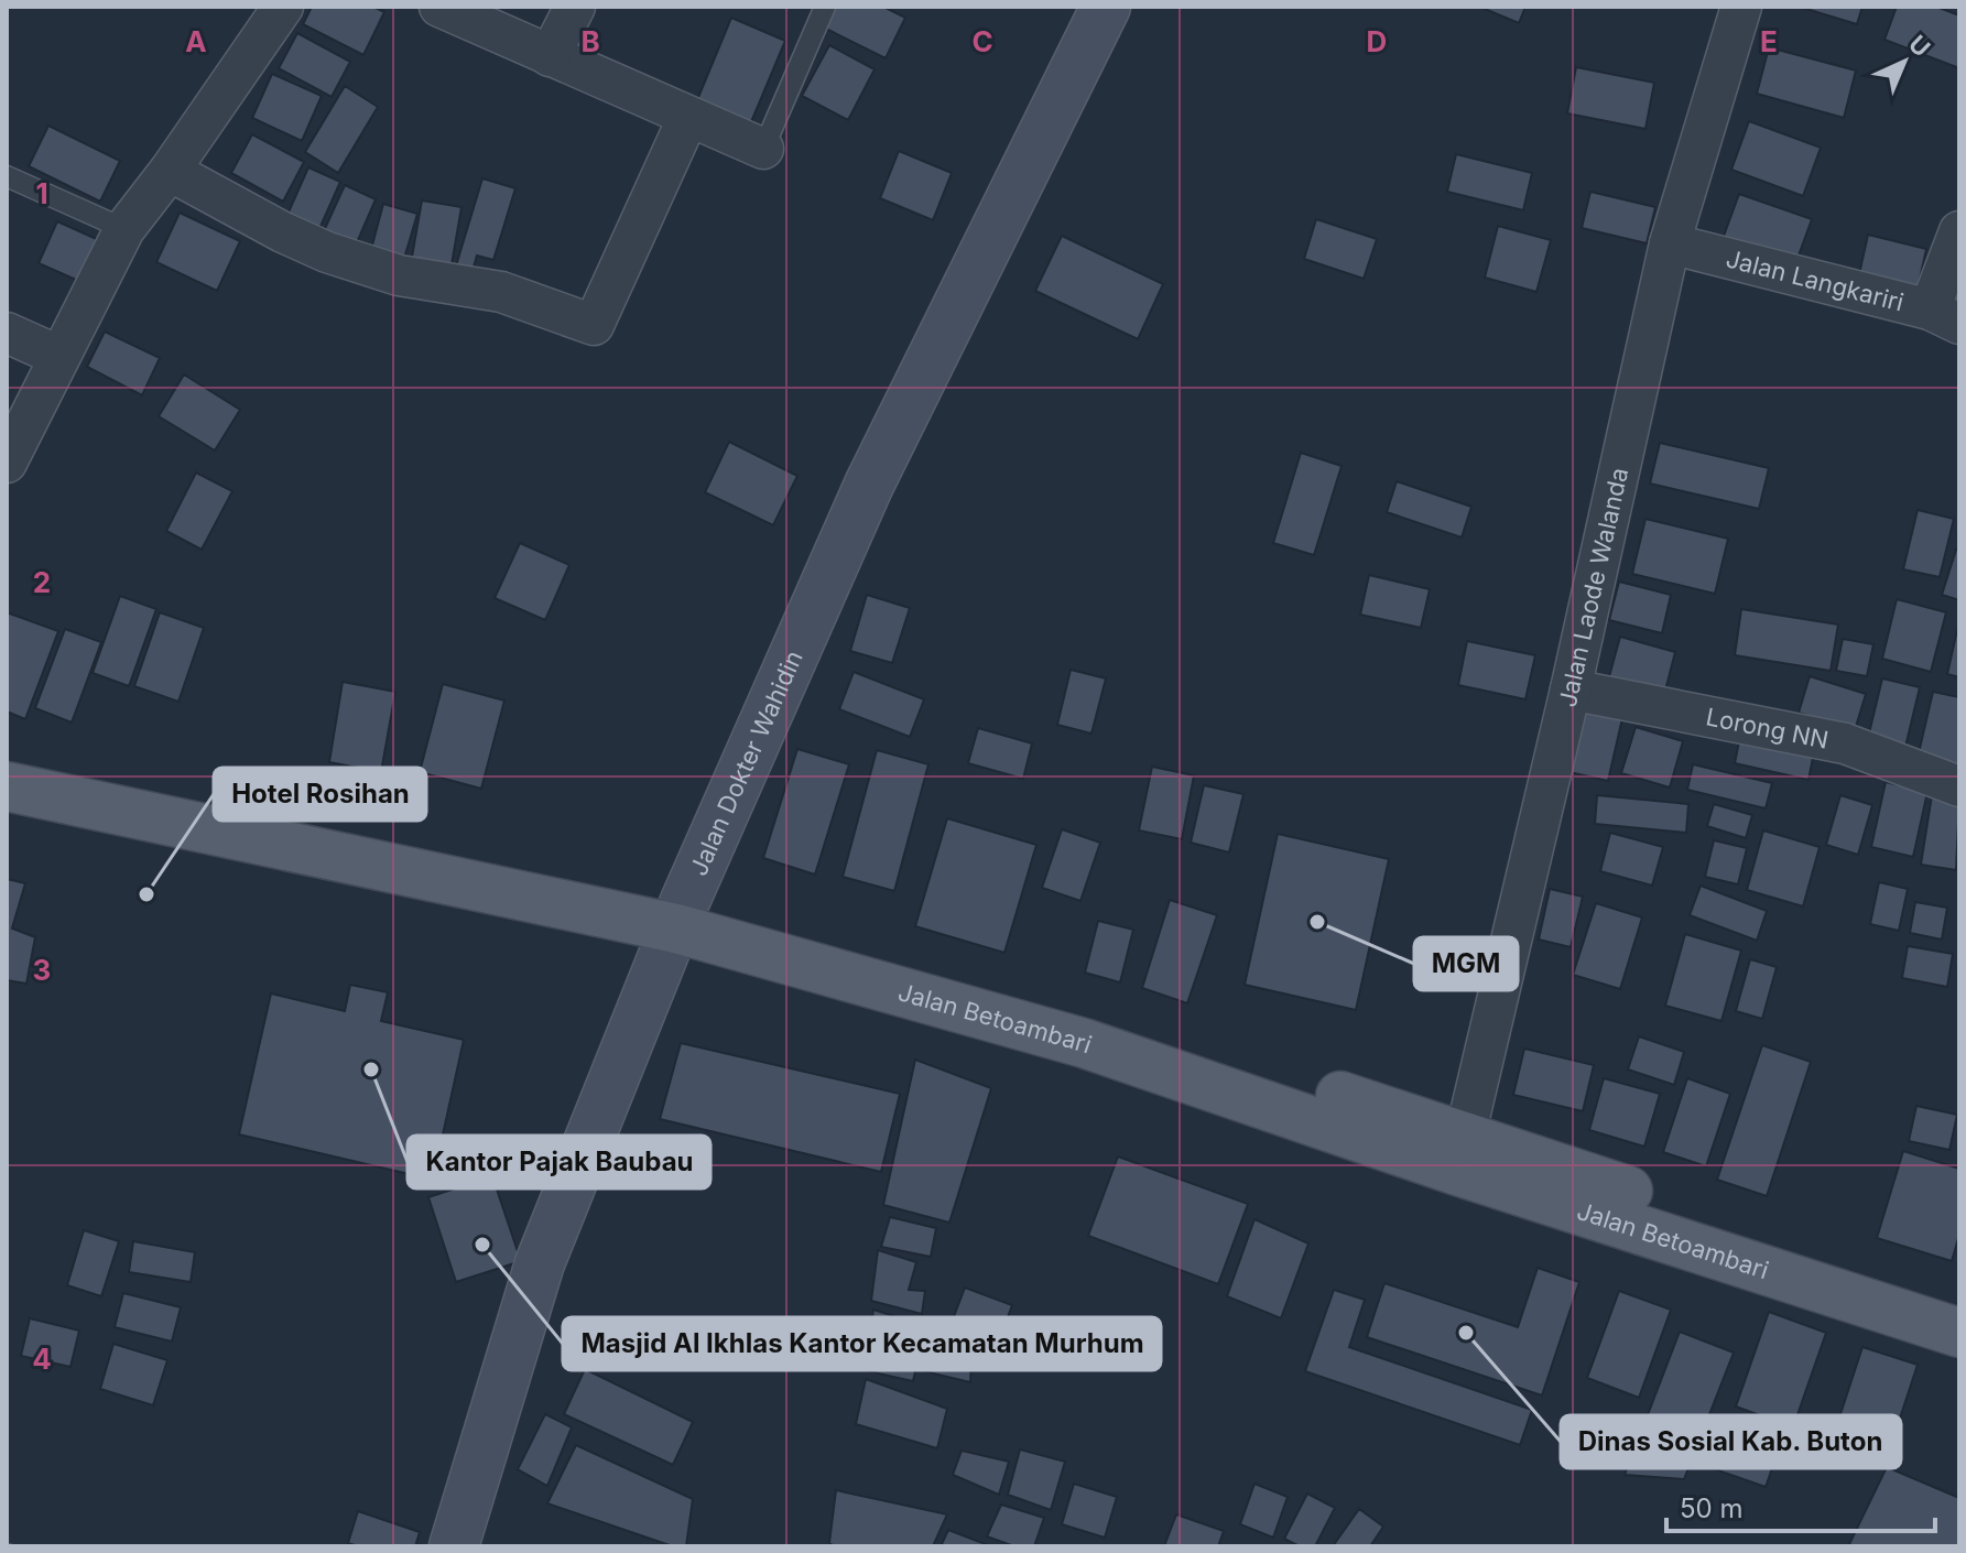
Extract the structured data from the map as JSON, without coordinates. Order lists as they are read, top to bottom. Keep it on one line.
{"streets":{"main road":["Jalan Betoambari"],"street":["Jalan Langkariri","Jalan Laode Walanda","Lorong NN","Jalan Dokter Wahidin"]},"crossings":[["Jalan Langkariri","Jalan Laode Walanda"],["Jalan Laode Walanda","Lorong NN"],["Jalan Laode Walanda","Jalan Betoambari"],["Jalan Dokter Wahidin","Jalan Betoambari"]],"places":["Hotel Rosihan","MGM","Kantor Pajak Baubau","Masjid Al Ikhlas Kantor Kecamatan Murhum","Dinas Sosial Kab. Buton"],"scale_bar":"50 m","north":"top right","grid":{"columns":["A","B","C","D","E"],"rows":["1","2","3","4"]}}
